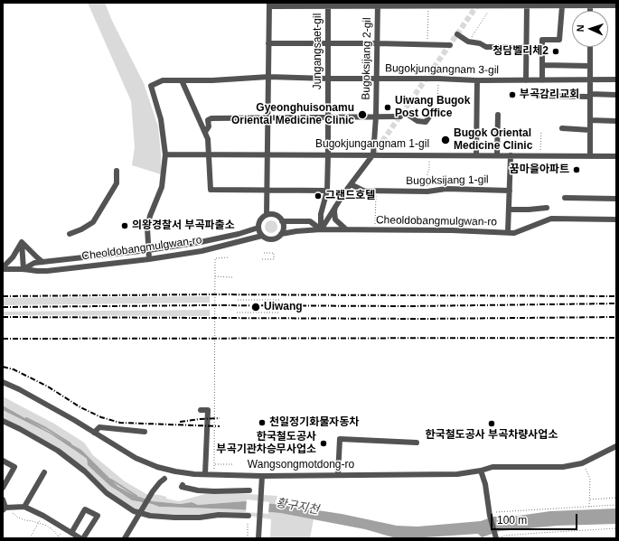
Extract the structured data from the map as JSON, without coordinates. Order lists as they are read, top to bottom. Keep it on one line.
{"streets":{"street":["Jungangsaet-gil","Bugoksijang 2-gil","Bugokjungangnam 3-gil","Bugokjungangnam 1-gil","Bugoksijang 1-gil","Cheoldobangmulgwan-ro","Wangsongmotdong-ro"]},"crossings":[["Jungangsaet-gil","Bugokjungangnam 3-gil"],["Jungangsaet-gil","Bugokjungangnam 1-gil"],["Jungangsaet-gil","Cheoldobangmulgwan-ro"],["Bugoksijang 2-gil","Bugokjungangnam 3-gil"],["Bugoksijang 2-gil","Bugokjungangnam 1-gil"],["Bugokjungangnam 3-gil","Bugokjungangnam 1-gil"],["Bugoksijang 1-gil","Cheoldobangmulgwan-ro"]],"water":["황구지천"],"places":["청담벨리체2","부곡감리교회","Uiwang Bugok Post Office","Gyeonghuisonamu Oriental Medicine Clinic","Bugok Oriental Medicine Clinic","꿈마을아파트","그랜드호텔","의왕경찰서 부곡파출소","Uiwang","천일정기화물자동차","한국철도공사 부곡차량사업소","한국철도공사 부곡기관차승무사업소"],"scale_bar":"100 m","north":"left"}
